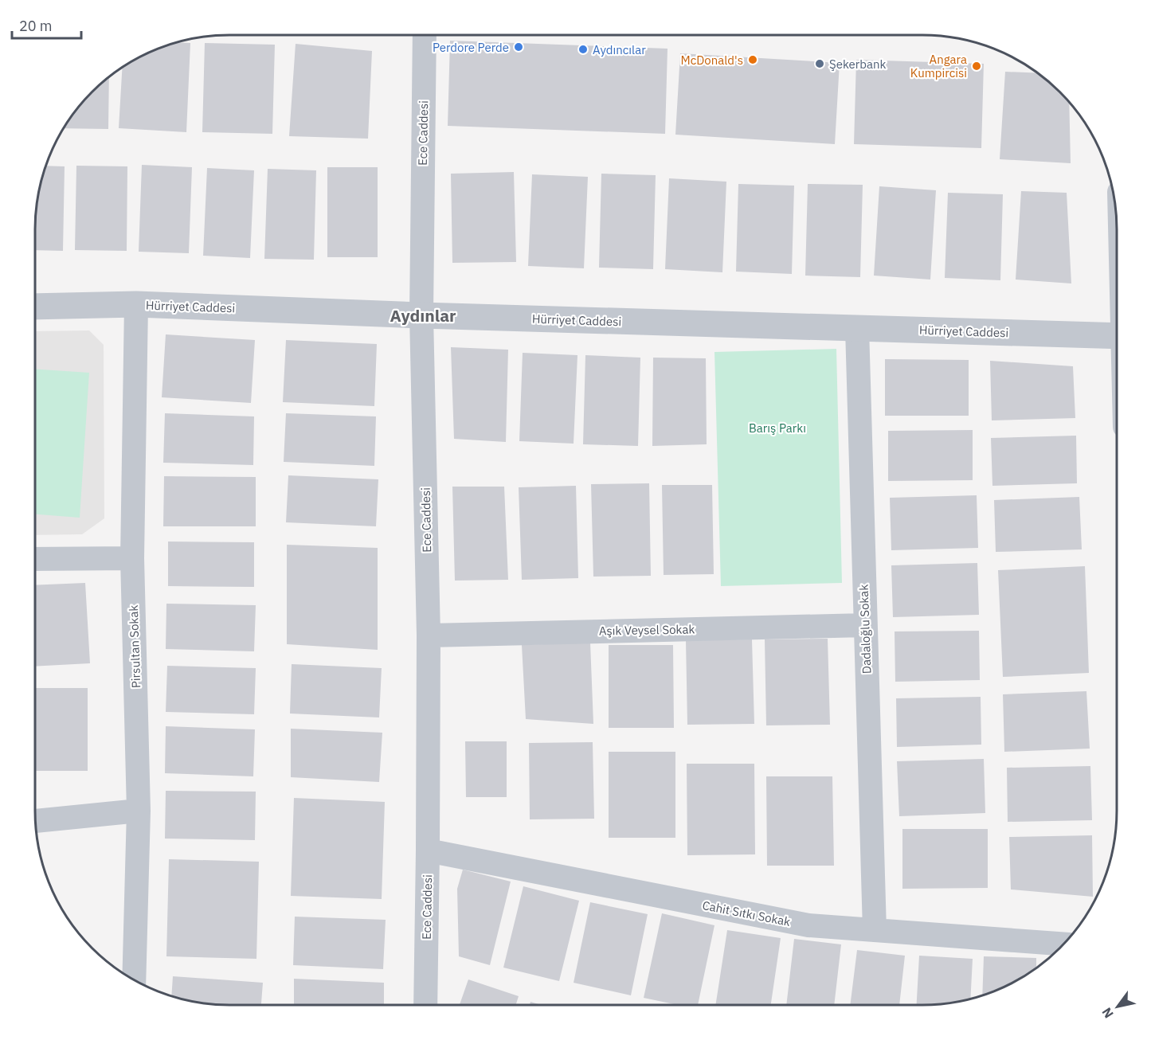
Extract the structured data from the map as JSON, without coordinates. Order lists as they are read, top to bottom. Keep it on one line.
{"streets":{"street":["Ece Caddesi","Hürriyet Caddesi","Dadaloğlu Sokak","Aşık Veysel Sokak","Pirsultan Sokak","Cahit Sıtkı Sokak"]},"crossings":[["Ece Caddesi","Hürriyet Caddesi"],["Ece Caddesi","Aşık Veysel Sokak"],["Ece Caddesi","Cahit Sıtkı Sokak"],["Hürriyet Caddesi","Dadaloğlu Sokak"],["Hürriyet Caddesi","Pirsultan Sokak"],["Dadaloğlu Sokak","Aşık Veysel Sokak"],["Dadaloğlu Sokak","Cahit Sıtkı Sokak"]],"districts":["Aydınlar"],"parks":["Barış Parkı"],"places":["Perdore Perde","Aydıncılar","McDonald's","Şekerbank","Angara Kumpircisi"],"scale_bar":"20 m","north":"bottom left"}
